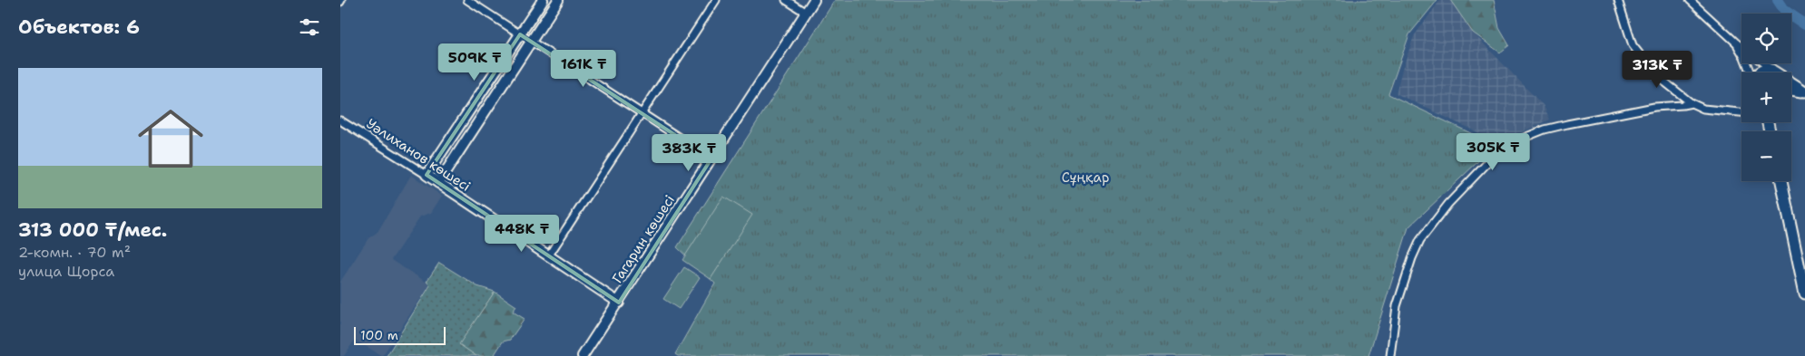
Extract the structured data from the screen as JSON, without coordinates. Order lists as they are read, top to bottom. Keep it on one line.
{"streets":{"street":["Уәлиханов көшесі","Гагарин көшесі"]},"crossings":[["Уәлиханов көшесі","Гагарин көшесі"]],"parks":["Сұңқар"],"scale_bar":"100 m","page":{"heading":"Объектов: 6","map_buttons":["+","−"],"price":["509K ₸","161K ₸","313K ₸","305K ₸","383K ₸","448K ₸"],"list":[{"name":"313 000 ₸/мес.","note":"2-комн. · 70 m² · улица Щорса"}],"scale":"100 m"}}
